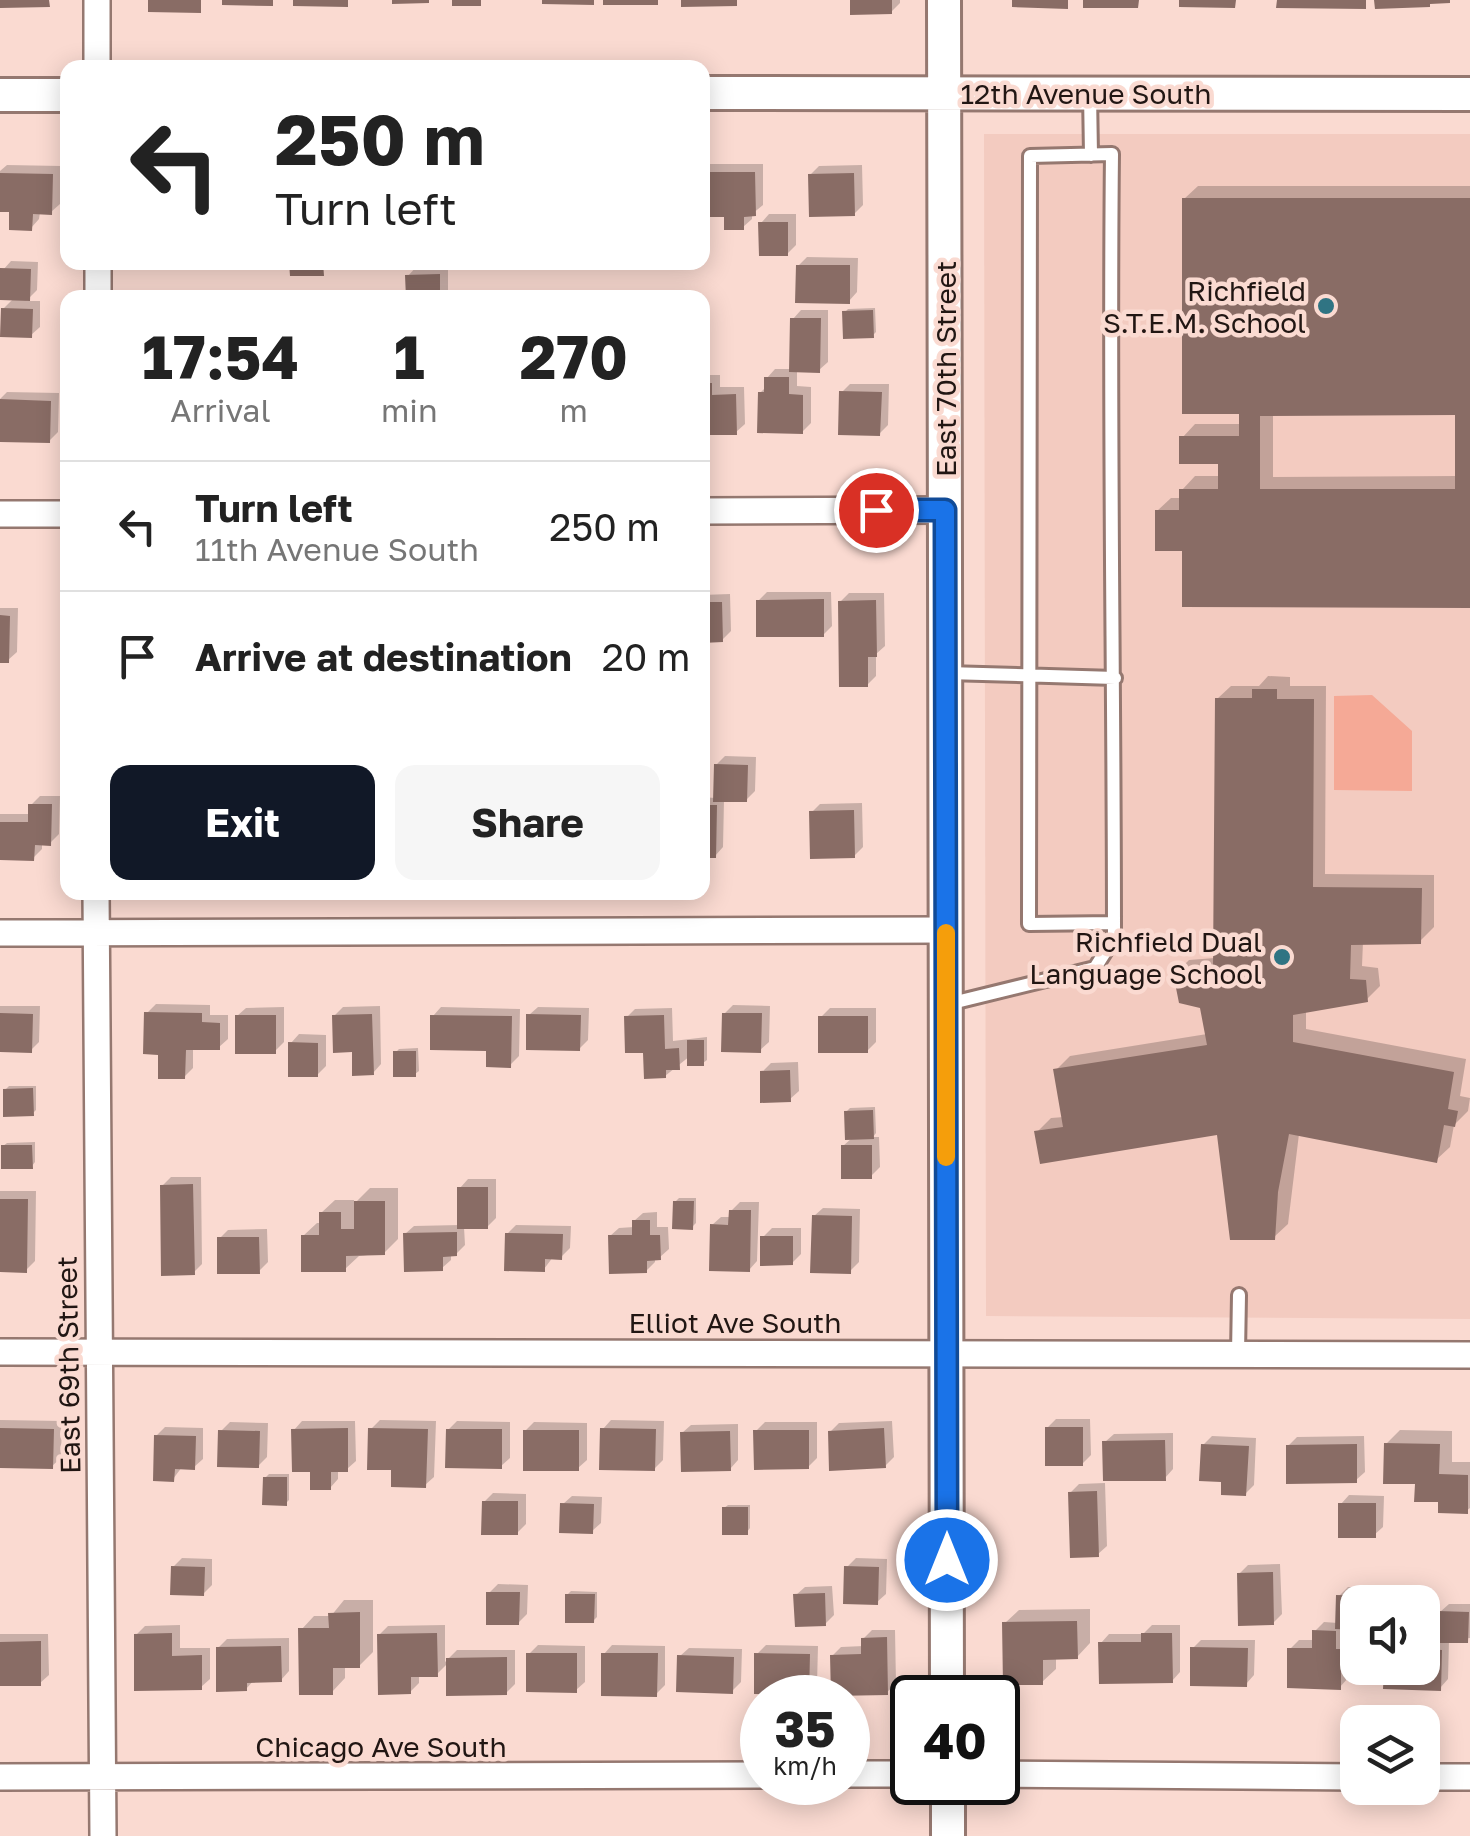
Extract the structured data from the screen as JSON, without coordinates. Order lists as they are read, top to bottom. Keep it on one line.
{"streets":{"street":["12th Avenue South","East 70th Street","Elliot Ave South","East 69th Street","Chicago Ave South"]},"crossings":[["12th Avenue South","East 70th Street"],["East 70th Street","Elliot Ave South"],["Elliot Ave South","East 69th Street"],["East 69th Street","Chicago Ave South"]],"places":["Richfield S.T.E.M. School","Richfield Dual Language School"],"page":{"turn":["250 m","Turn left"],"eta":["17:54","Arrival","1","min","270","m"],"list":[{"name":"Turn left","note":"11th Avenue South","value":"250 m"},{"name":"Arrive at destination","value":"20 m"}],"buttons":["Exit","Share"],"speed":"35 km/h","limit":"40"}}
